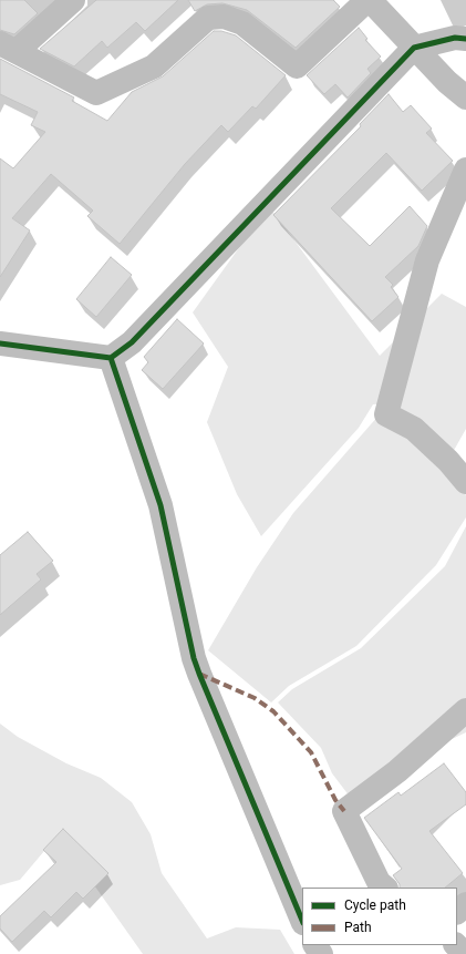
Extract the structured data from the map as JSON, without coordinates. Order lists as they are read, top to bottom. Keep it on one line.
{"legend":["Cycle path","Path"]}
